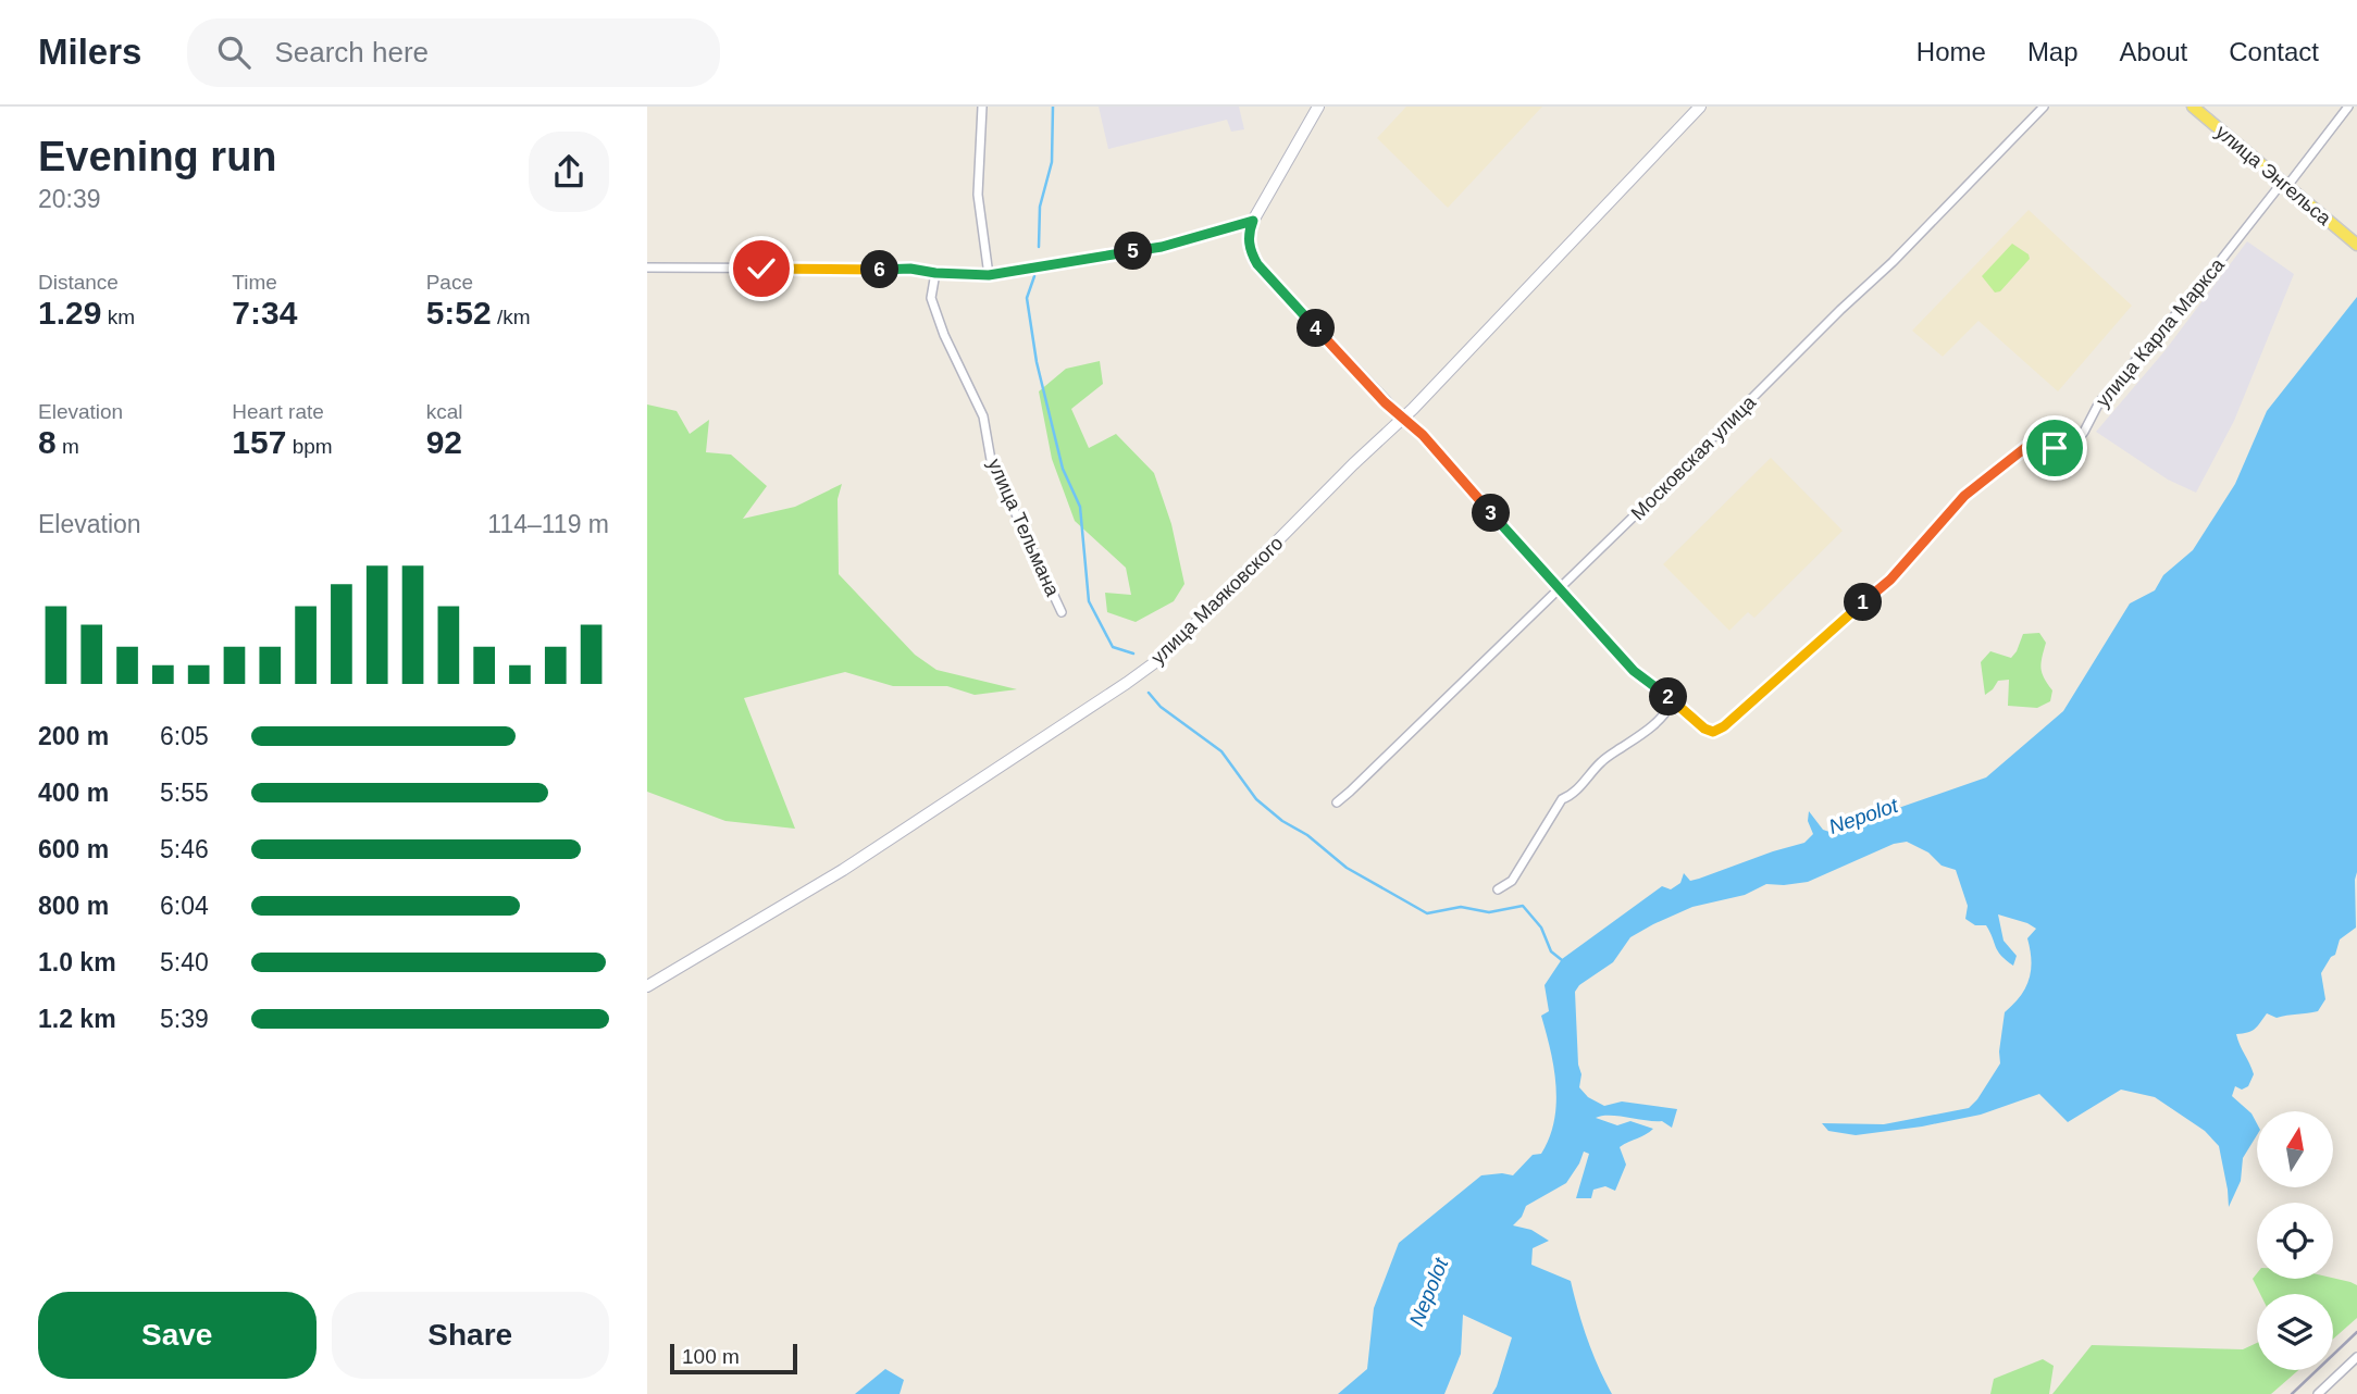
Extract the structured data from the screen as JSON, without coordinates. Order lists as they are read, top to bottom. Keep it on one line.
{"streets":{"main road":["улица Энгельса"],"street":["улица Карла Маркса","Московская улица","улица Тельмана","улица Маяковского"]},"crossings":[["улица Энгельса","улица Карла Маркса"]],"water":["Nepolot"],"scale_bar":"100 m","north":"top","page":{"header":"Milers","search":"Search here","nav":["Home","Map","About","Contact"],"heading":["Evening run","20:39"],"pins":["5","6","4","3","1","2"],"stats":[["Distance","1.29 km"],["Time","7:34"],["Pace","5:52 /km"],["Elevation","8 m"],["Heart rate","157 bpm"],["kcal","92"]],"chart":["Elevation","114–119 m"],"list":[{"name":"200 m","note":"6:05"},{"name":"400 m","note":"5:55"},{"name":"600 m","note":"5:46"},{"name":"800 m","note":"6:04"},{"name":"1.0 km","note":"5:40"},{"name":"1.2 km","note":"5:39"}],"buttons":["Save","Share"],"scale":"100 m"}}
